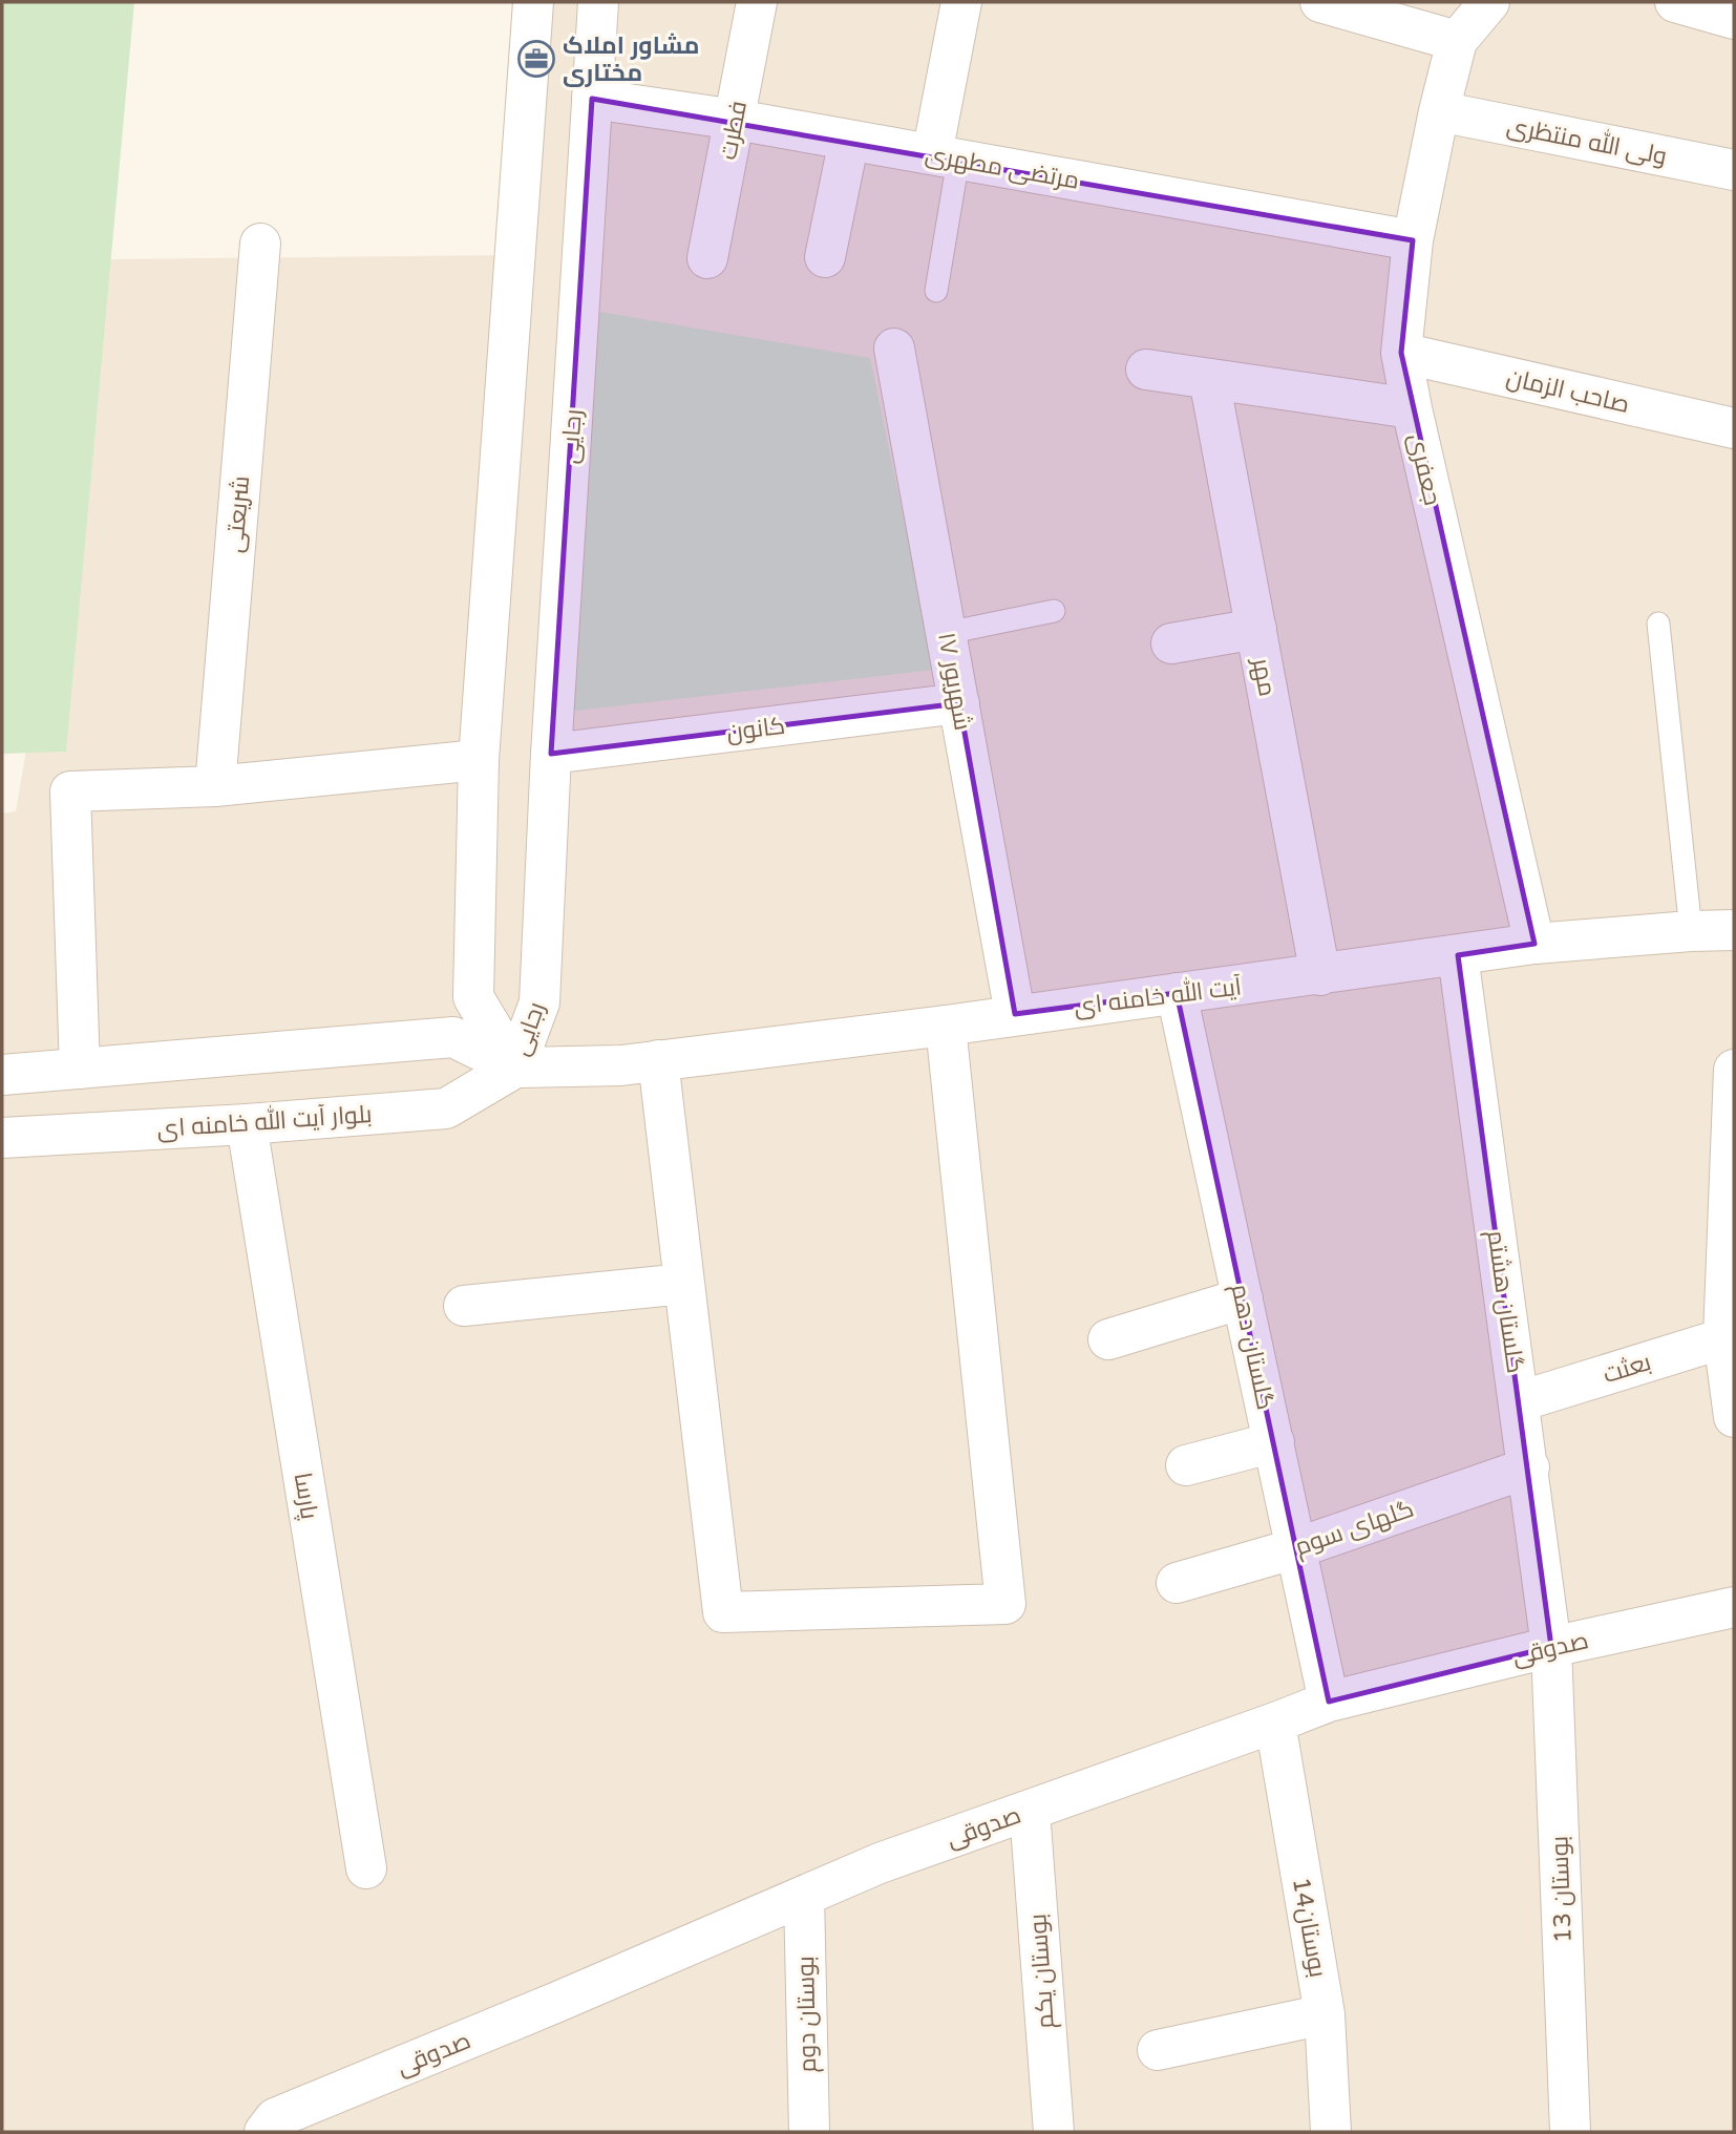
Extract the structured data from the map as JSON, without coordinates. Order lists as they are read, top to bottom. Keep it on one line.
{"streets":{"street":["فطرت","ولی الله منتظری","مرتضی مطهری","صاحب الزمان","رجایی","جعفری","شریعتی","مهر","۱۷ شهریور","کانون","آیت الله خامنه ای","بلوار آیت الله خامنه ای","گلستان هشتم","گلستان دهم","بعثت","پارسا","گلهای سوم","صدوقی","بوستان 13","بوستان14","بوستان یکم","بوستان دوم"]},"crossings":[["فطرت","مرتضی مطهری"],["ولی الله منتظری","جعفری"],["مرتضی مطهری","رجایی"],["مرتضی مطهری","جعفری"],["صاحب الزمان","جعفری"],["رجایی","کانون"],["رجایی","بلوار آیت الله خامنه ای"],["جعفری","آیت الله خامنه ای"],["مهر","آیت الله خامنه ای"],["۱۷ شهریور","کانون"],["۱۷ شهریور","آیت الله خامنه ای"],["آیت الله خامنه ای","بلوار آیت الله خامنه ای"],["آیت الله خامنه ای","گلستان هشتم"],["آیت الله خامنه ای","گلستان دهم"],["بلوار آیت الله خامنه ای","پارسا"],["گلستان هشتم","بعثت"],["گلستان هشتم","گلهای سوم"],["گلستان هشتم","صدوقی"],["گلستان هشتم","بوستان 13"],["گلستان دهم","گلهای سوم"],["گلستان دهم","صدوقی"],["صدوقی","بوستان 13"],["صدوقی","بوستان14"],["صدوقی","بوستان یکم"],["صدوقی","بوستان دوم"]],"places":{"office":["مشاور املاک مختاری"]}}
